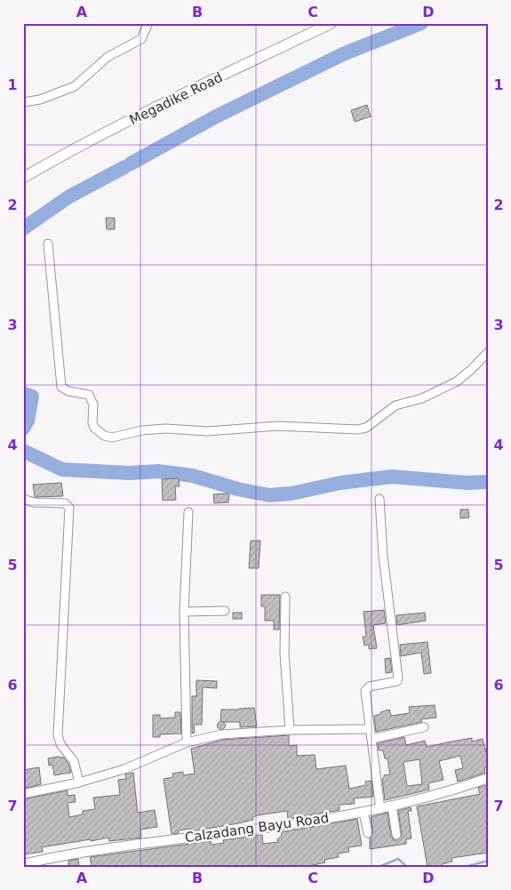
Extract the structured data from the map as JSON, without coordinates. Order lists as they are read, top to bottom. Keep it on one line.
{"streets":{"main road":["Megadike Road"],"street":["Calzadang Bayu Road"]},"grid":{"columns":["A","B","C","D"],"rows":["1","2","3","4","5","6","7"]}}
